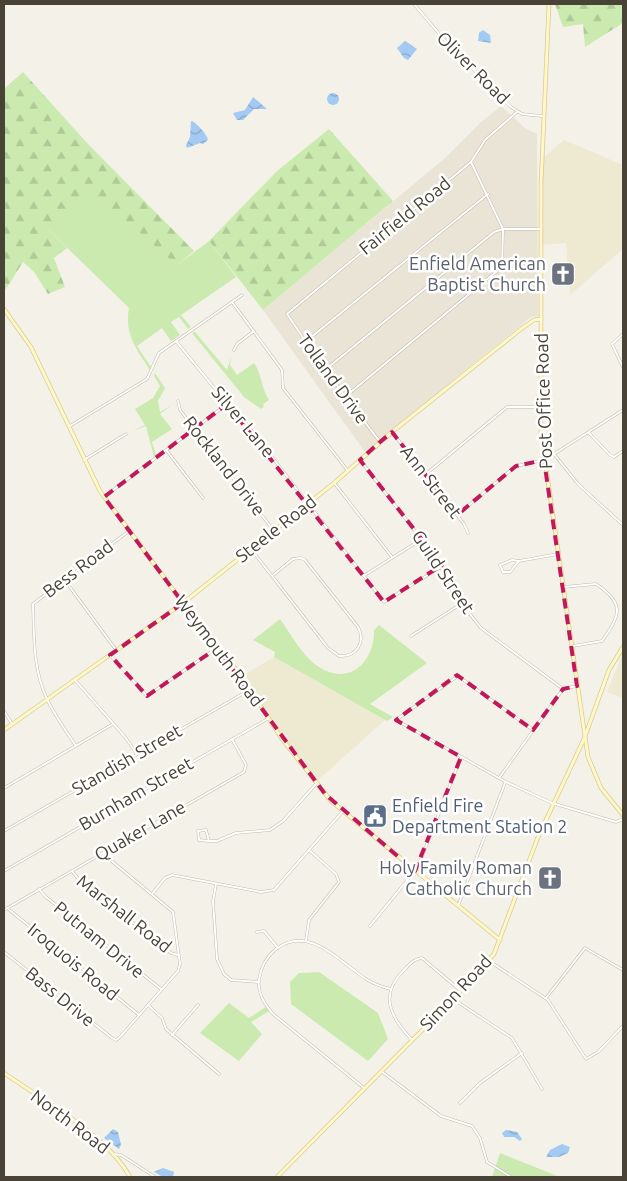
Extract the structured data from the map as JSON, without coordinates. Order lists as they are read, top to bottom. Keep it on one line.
{"streets":{"street":["Oliver Road","Fairfield Road","Tolland Drive","Post Office Road","Silver Lane","Rockland Drive","Ann Street","Steele Road","Bess Road","Guild Street","Weymouth Road","Standish Street","Burnham Street","Quaker Lane","Marshall Road","Putnam Drive","Iroquois Road","Simon Road","Bass Drive","North Road"]},"crossings":[["Oliver Road","Fairfield Road"],["Oliver Road","Post Office Road"],["Fairfield Road","Tolland Drive"],["Tolland Drive","Steele Road"],["Post Office Road","Steele Road"],["Post Office Road","Simon Road"],["Silver Lane","Steele Road"],["Silver Lane","Guild Street"],["Rockland Drive","Steele Road"],["Ann Street","Steele Road"],["Steele Road","Bess Road"],["Steele Road","Guild Street"],["Steele Road","Weymouth Road"],["Bess Road","Weymouth Road"],["Weymouth Road","Standish Street"],["Weymouth Road","Burnham Street"],["Weymouth Road","Simon Road"],["Burnham Street","Quaker Lane"],["Quaker Lane","Marshall Road"],["Quaker Lane","Putnam Drive"],["Quaker Lane","Iroquois Road"],["Iroquois Road","Bass Drive"]],"places":{"church":["Enfield American Baptist Church","Holy Family Roman Catholic Church"],"public building":["Enfield Fire Department Station 2"]}}
